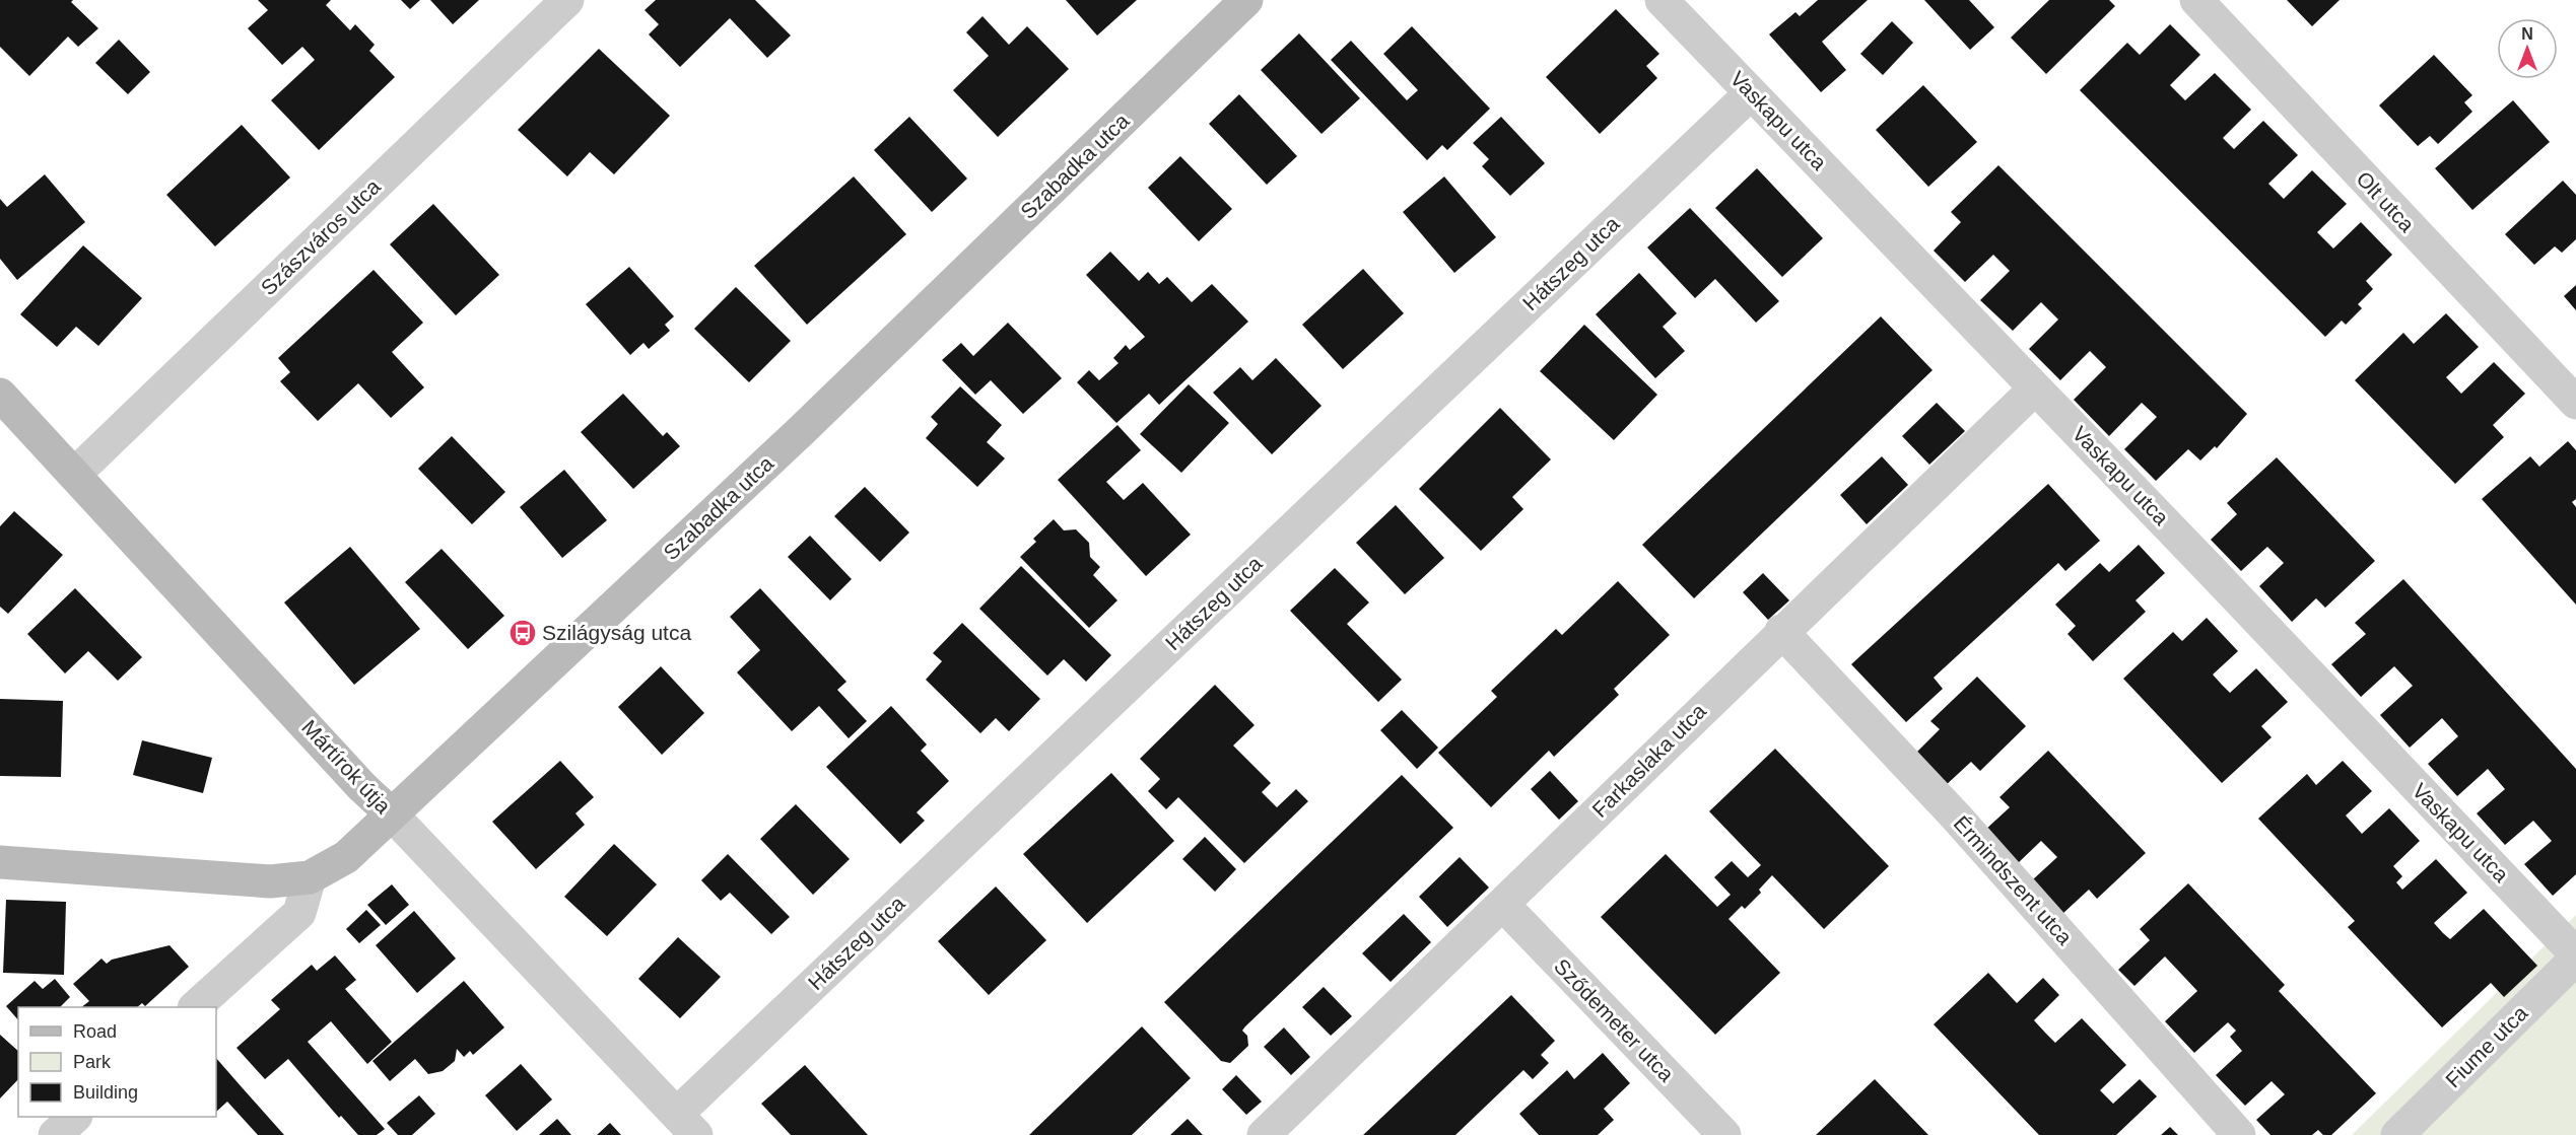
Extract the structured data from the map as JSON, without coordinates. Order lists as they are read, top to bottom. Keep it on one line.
{"streets":{"street":["Vaskapu utca","Szabadka utca","Olt utca","Szászváros utca","Hátszeg utca","Farkaslaka utca","Mártírok útja","Érmindszent utca","Sződemeter utca","Fiume utca"]},"crossings":[["Vaskapu utca","Hátszeg utca"],["Vaskapu utca","Farkaslaka utca"],["Vaskapu utca","Fiume utca"],["Szabadka utca","Mártírok útja"],["Szászváros utca","Mártírok útja"],["Hátszeg utca","Mártírok útja"],["Farkaslaka utca","Érmindszent utca"],["Farkaslaka utca","Sződemeter utca"]],"places":{"bus stop":["Szilágyság utca"]},"legend":["Road","Park","Building"],"north":"top"}
